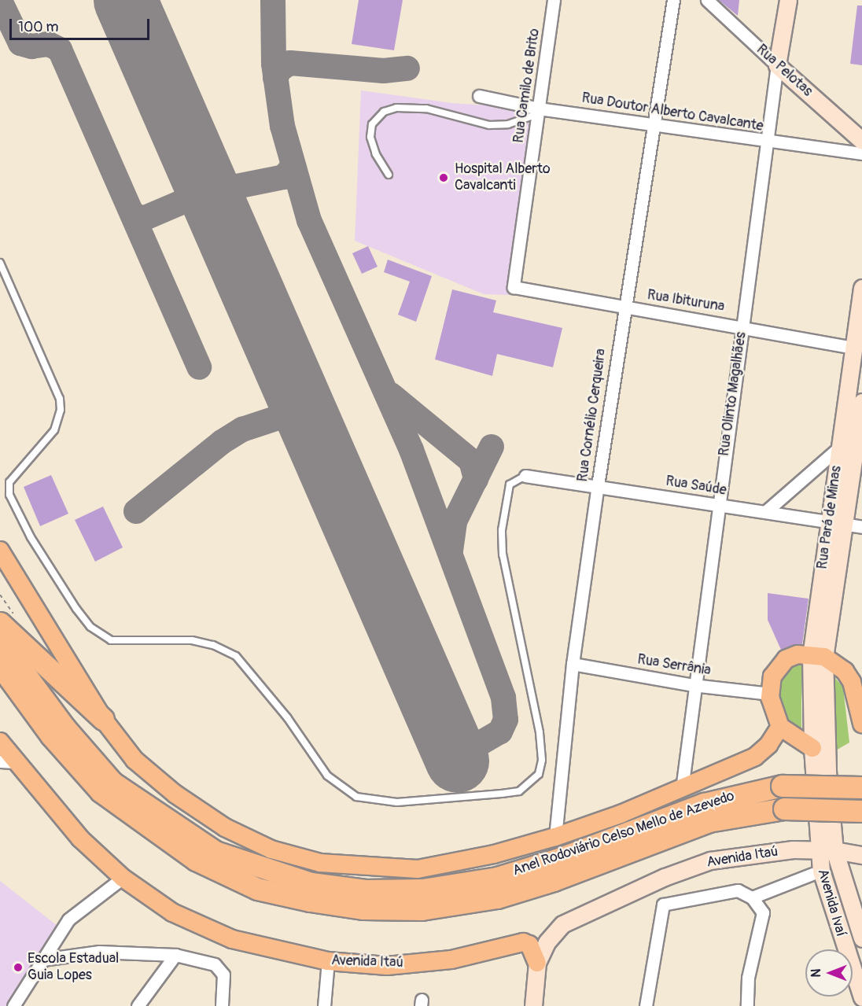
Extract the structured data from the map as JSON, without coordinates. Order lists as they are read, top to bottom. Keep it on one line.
{"streets":{"highway":["Anel Rodoviário Celso Mello de Azevedo"],"main road":["Rua Pelotas","Rua Olinto Magalhães","Rua Pará de Minas","Avenida Itaú","Avenida Ivaí"],"street":["Rua Camilo de Brito","Rua Doutor Alberto Cavalcante","Rua Ibituruna","Rua Cornélio Cerqueira","Rua Saúde","Rua Serrânia"]},"crossings":[["Rua Pelotas","Rua Olinto Magalhães"],["Rua Camilo de Brito","Rua Doutor Alberto Cavalcante"],["Rua Camilo de Brito","Rua Ibituruna"],["Rua Doutor Alberto Cavalcante","Rua Olinto Magalhães"],["Rua Doutor Alberto Cavalcante","Rua Cornélio Cerqueira"],["Rua Ibituruna","Rua Olinto Magalhães"],["Rua Ibituruna","Rua Cornélio Cerqueira"],["Rua Ibituruna","Rua Pará de Minas"],["Rua Olinto Magalhães","Rua Saúde"],["Rua Olinto Magalhães","Rua Serrânia"],["Rua Olinto Magalhães","Anel Rodoviário Celso Mello de Azevedo"],["Rua Cornélio Cerqueira","Rua Saúde"],["Rua Cornélio Cerqueira","Rua Serrânia"],["Rua Cornélio Cerqueira","Anel Rodoviário Celso Mello de Azevedo"],["Rua Saúde","Rua Pará de Minas"],["Rua Pará de Minas","Avenida Ivaí"],["Avenida Itaú","Avenida Ivaí"]],"places":["Hospital Alberto Cavalcanti","Escola Estadual Guia Lopes"],"scale_bar":"100 m","north":"left"}
